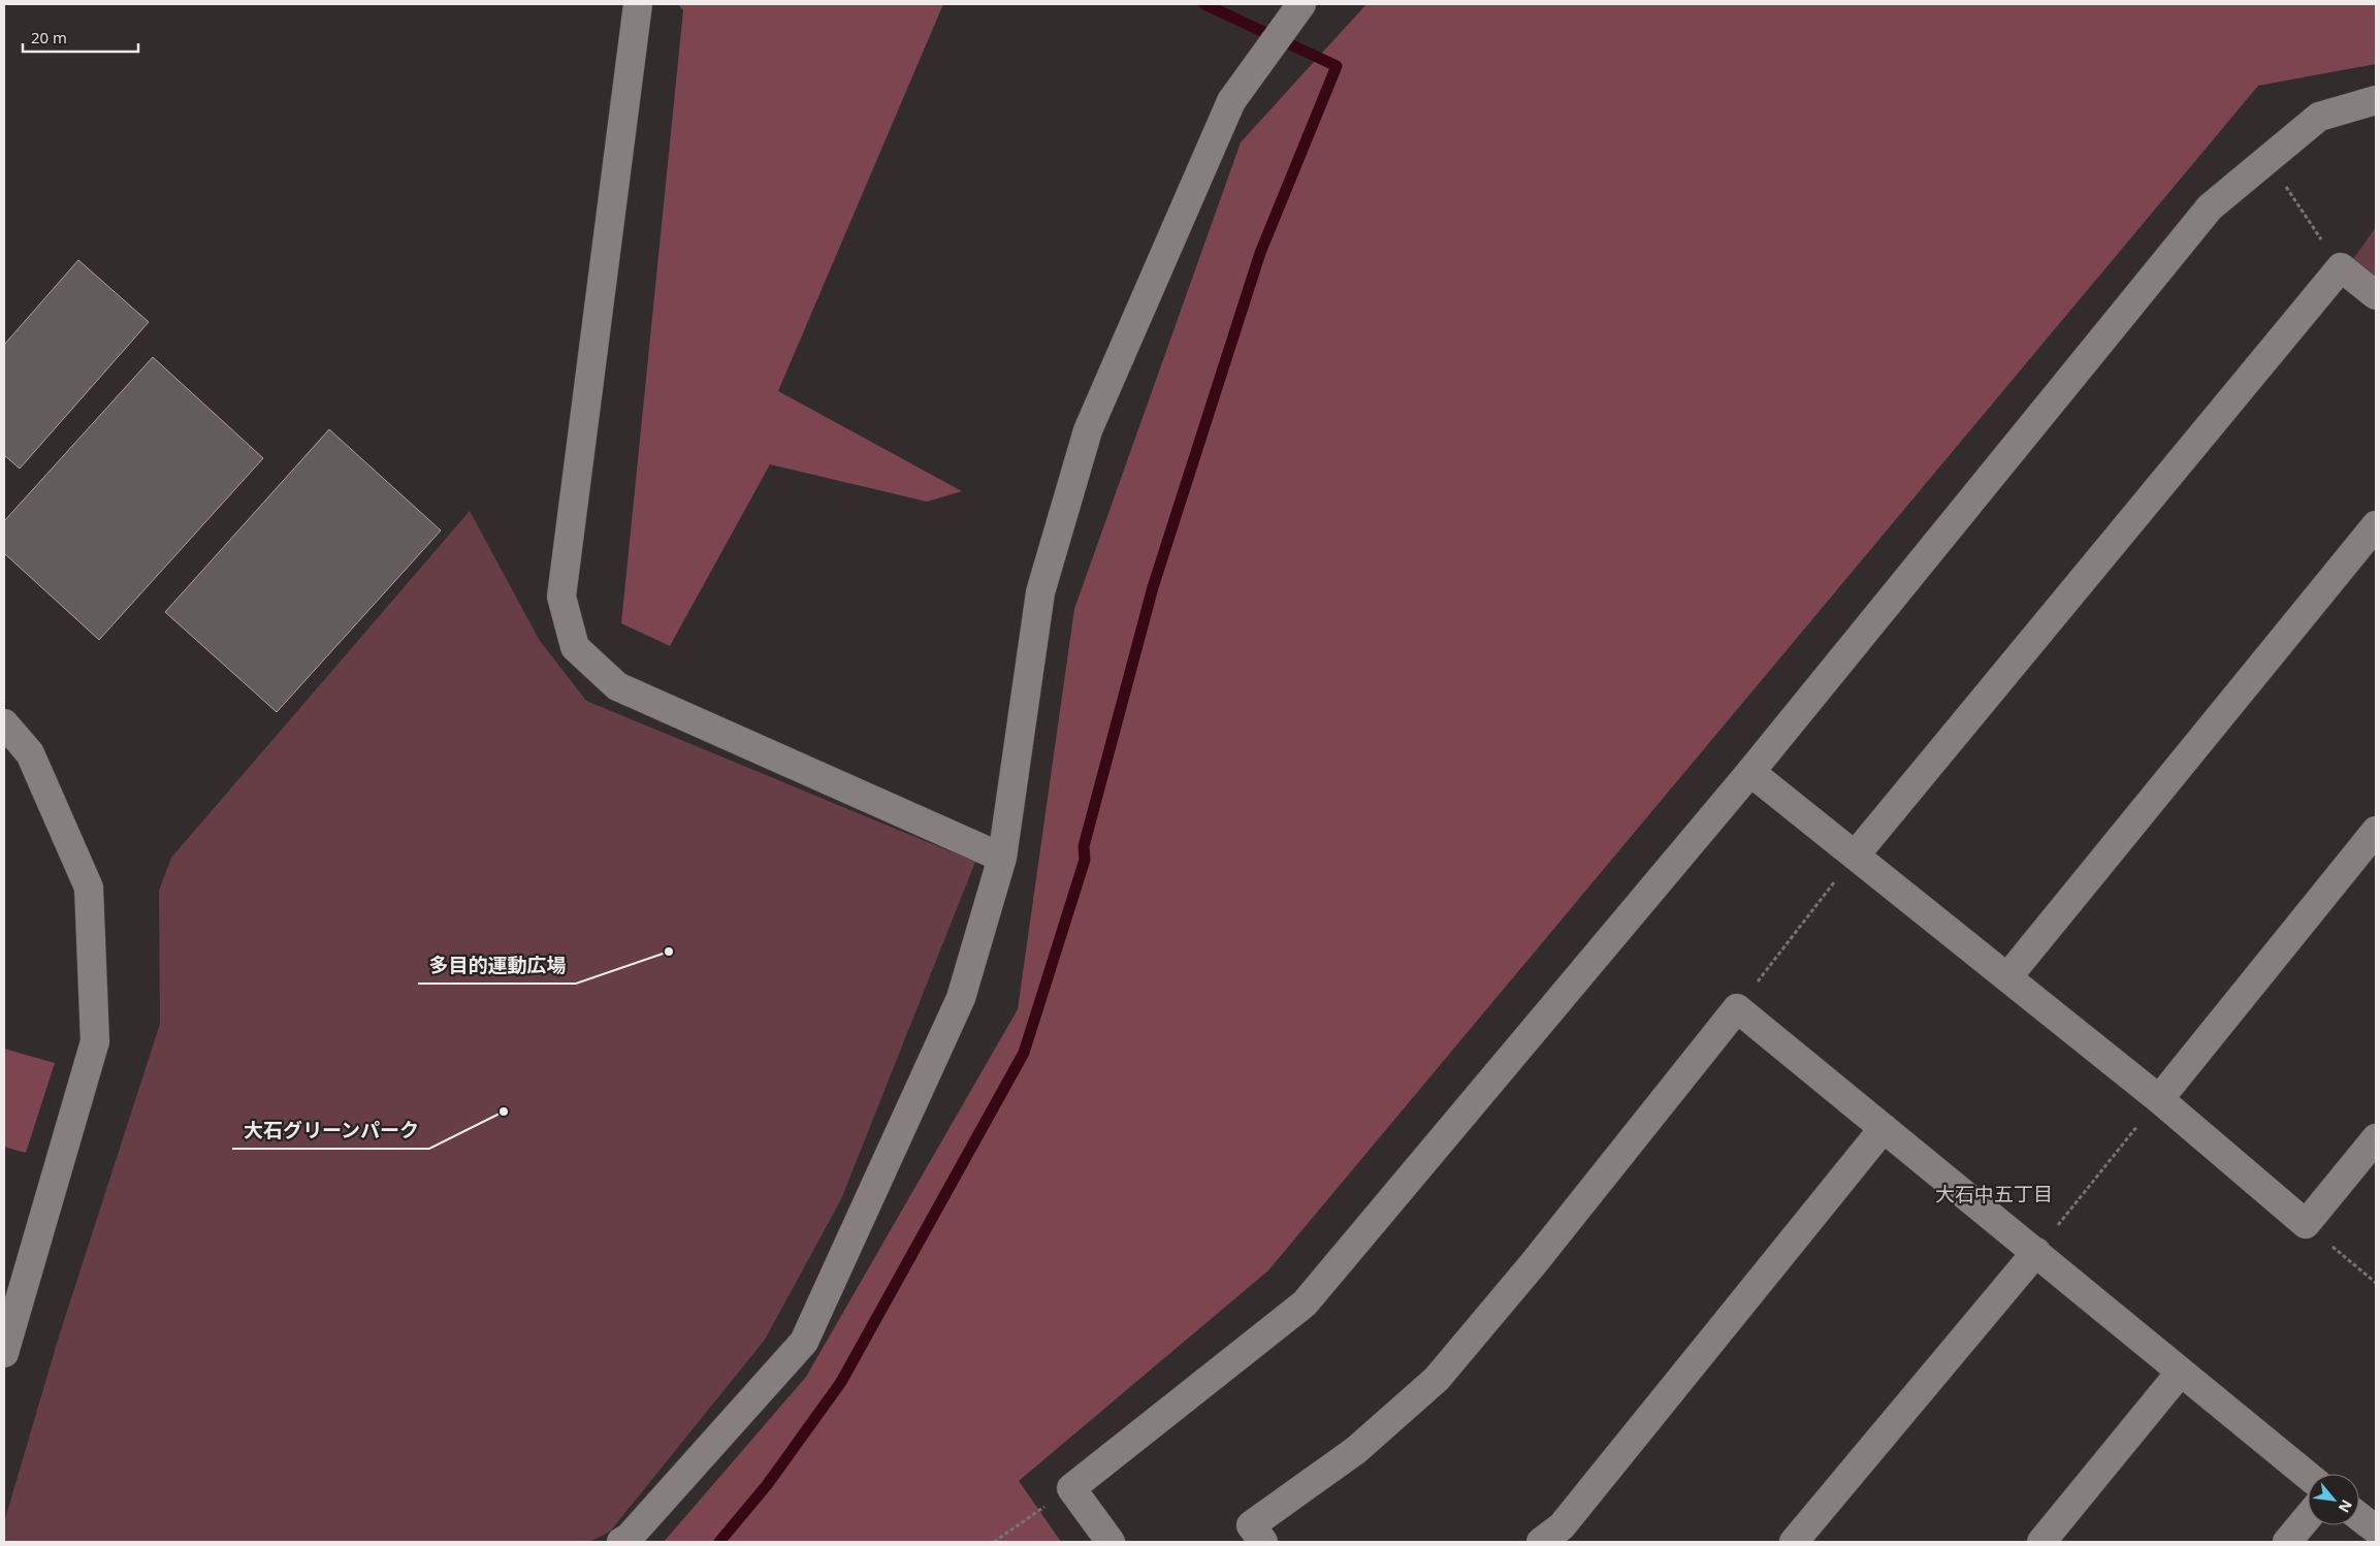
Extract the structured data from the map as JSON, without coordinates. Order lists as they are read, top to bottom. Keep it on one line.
{"districts":["大石中五丁目"],"places":["多目的運動広場","大石グリーンパーク"],"scale_bar":"20 m","north":"bottom right"}
